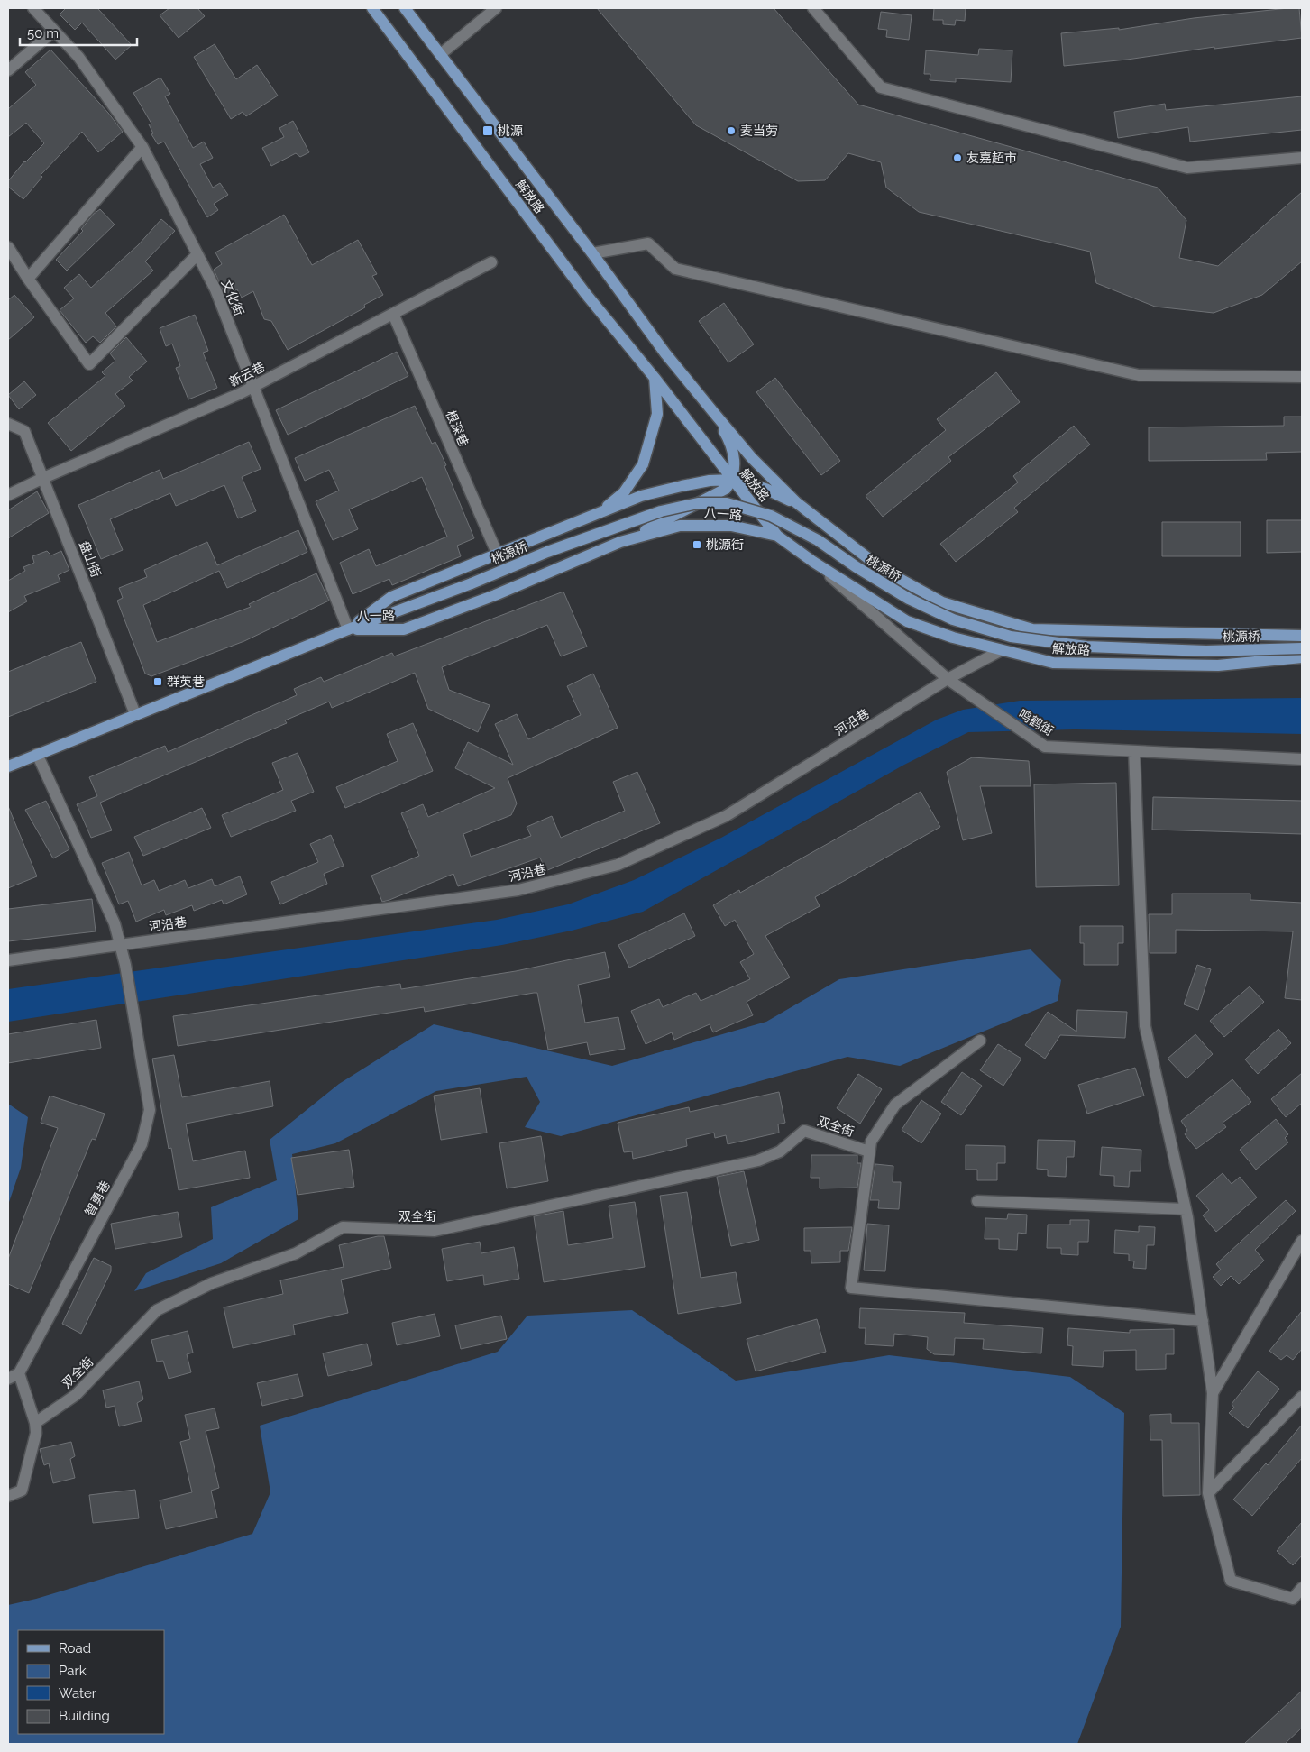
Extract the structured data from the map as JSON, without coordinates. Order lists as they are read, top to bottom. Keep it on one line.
{"streets":{"main road":["解放路","八一路","桃源桥"],"street":["文化街","新云巷","根深巷","盘山街","河沿巷","鸣鹤街","双全街","智勇巷"]},"crossings":[["解放路","八一路"],["解放路","河沿巷"],["解放路","鸣鹤街"],["文化街","新云巷"],["文化街","八一路"],["文化街","桃源桥"],["新云巷","根深巷"],["新云巷","盘山街"],["八一路","桃源桥"],["八一路","盘山街"],["八一路","智勇巷"],["河沿巷","鸣鹤街"],["河沿巷","智勇巷"]],"places":{"transit":["桃源","桃源街","群英巷"],"other":["麦当劳","友嘉超市"]},"legend":["Road","Park","Water","Building"],"scale_bar":"50 m"}
